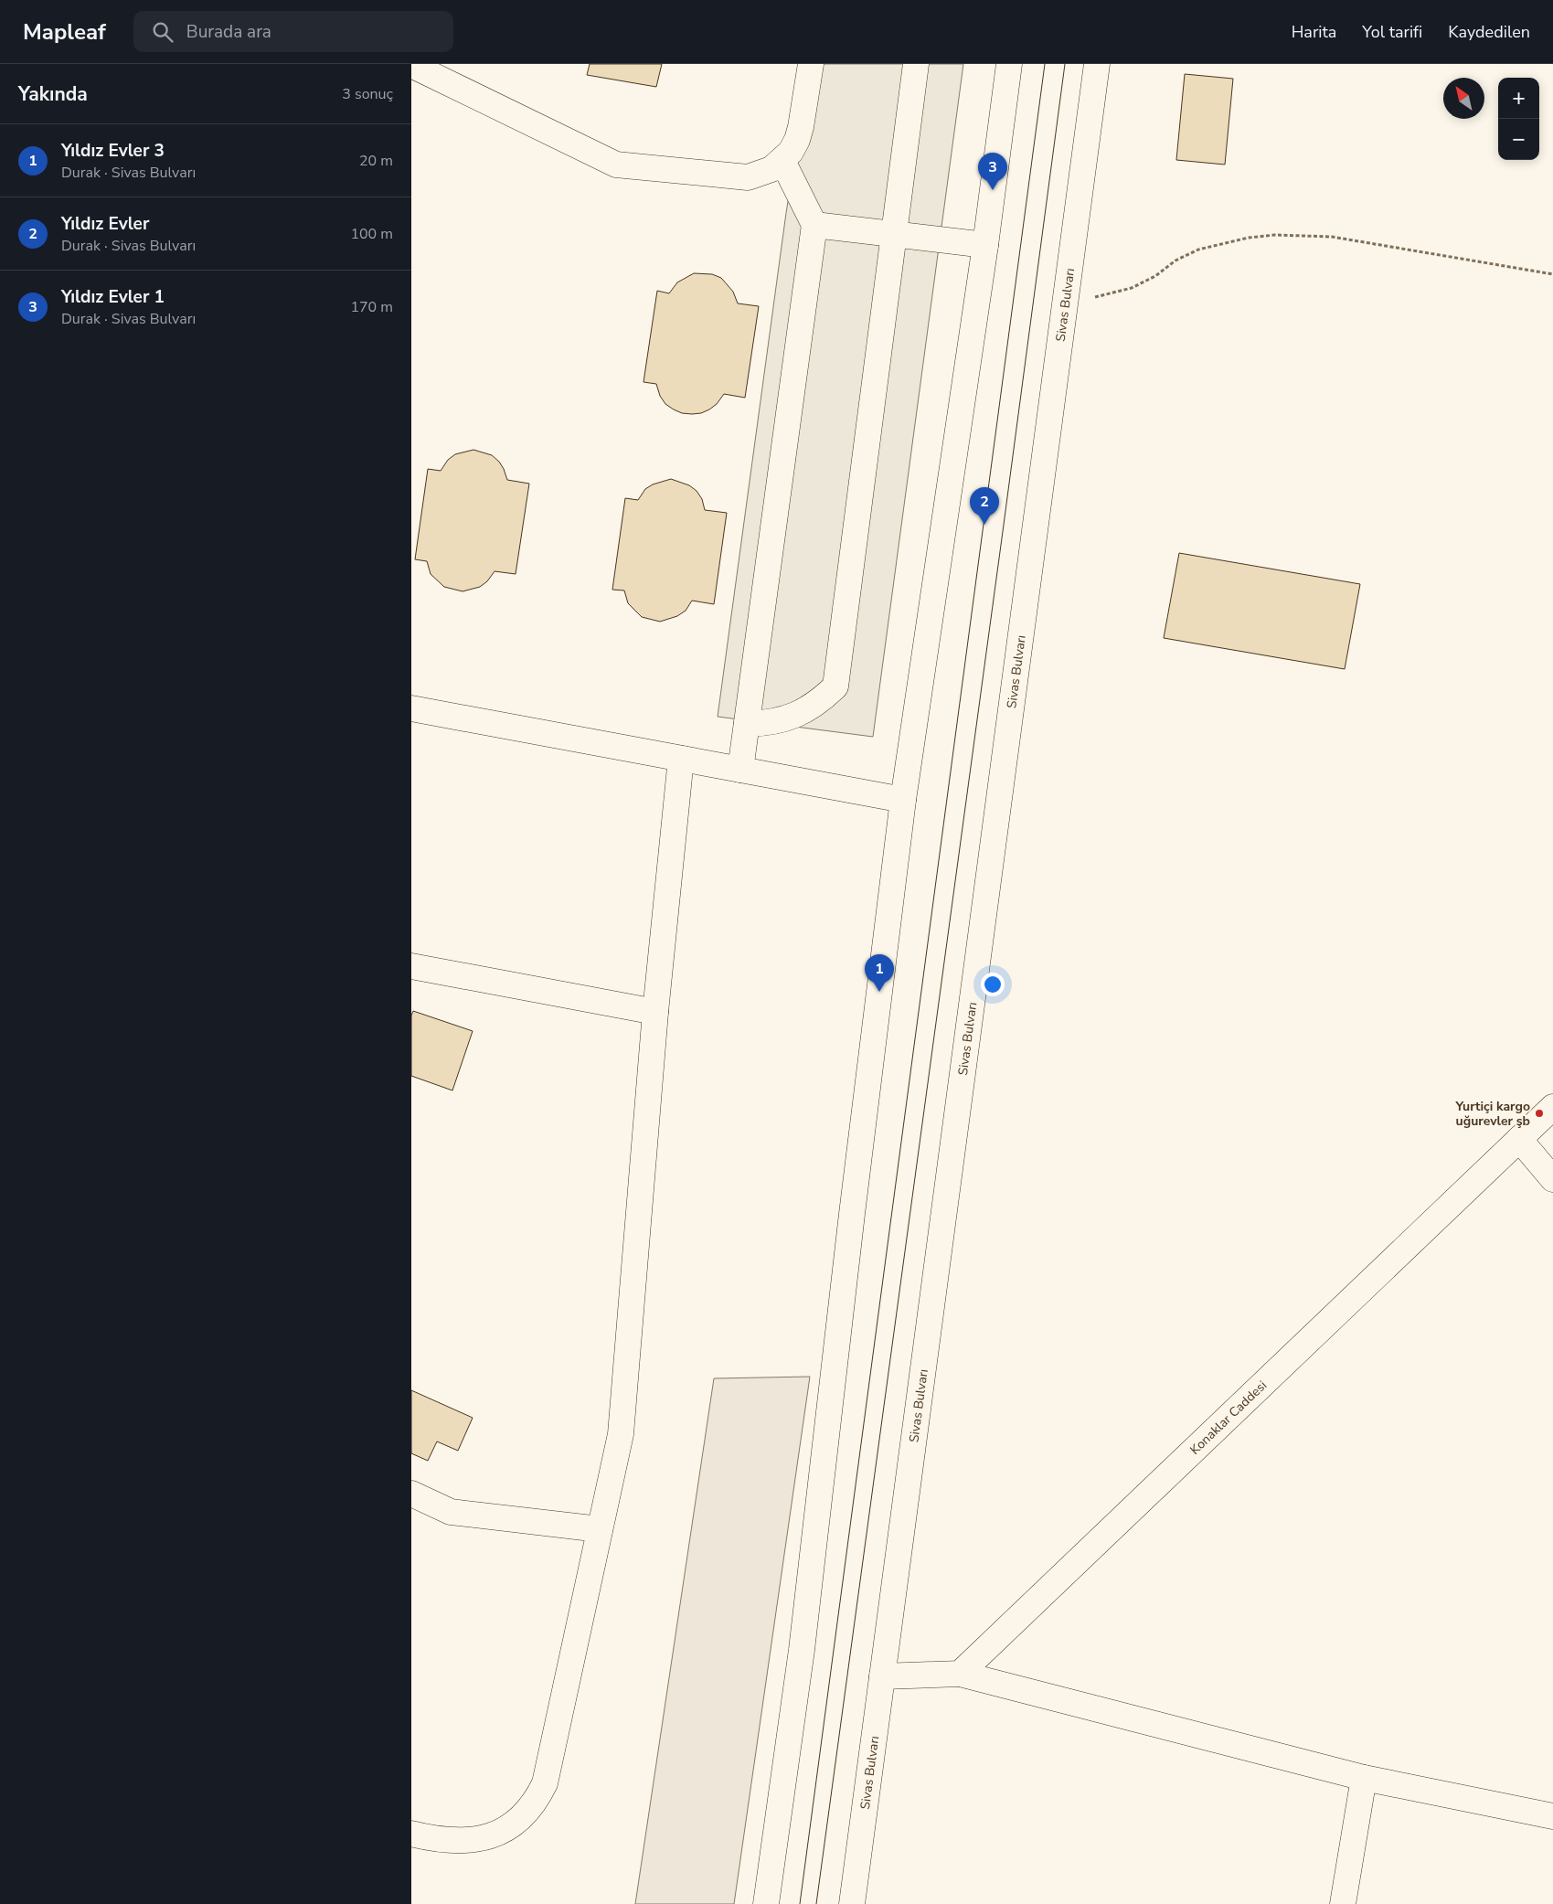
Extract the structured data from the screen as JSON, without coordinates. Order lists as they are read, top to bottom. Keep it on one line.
{"streets":{"main road":["Sivas Bulvarı","Konaklar Caddesi"]},"places":["Yurtiçi kargo uğurevler şb"],"north":"top left","page":{"header":"Mapleaf","search":"Burada ara","nav":["Harita","Yol tarifi","Kaydedilen"],"heading":["Yakında","3 sonuç"],"map_buttons":["+","−"],"list":[{"mark":"1","name":"Yıldız Evler 3","note":"Durak · Sivas Bulvarı","value":"20 m"},{"mark":"2","name":"Yıldız Evler","note":"Durak · Sivas Bulvarı","value":"100 m"},{"mark":"3","name":"Yıldız Evler 1","note":"Durak · Sivas Bulvarı","value":"170 m"}],"pins":["3","2","1"]}}
